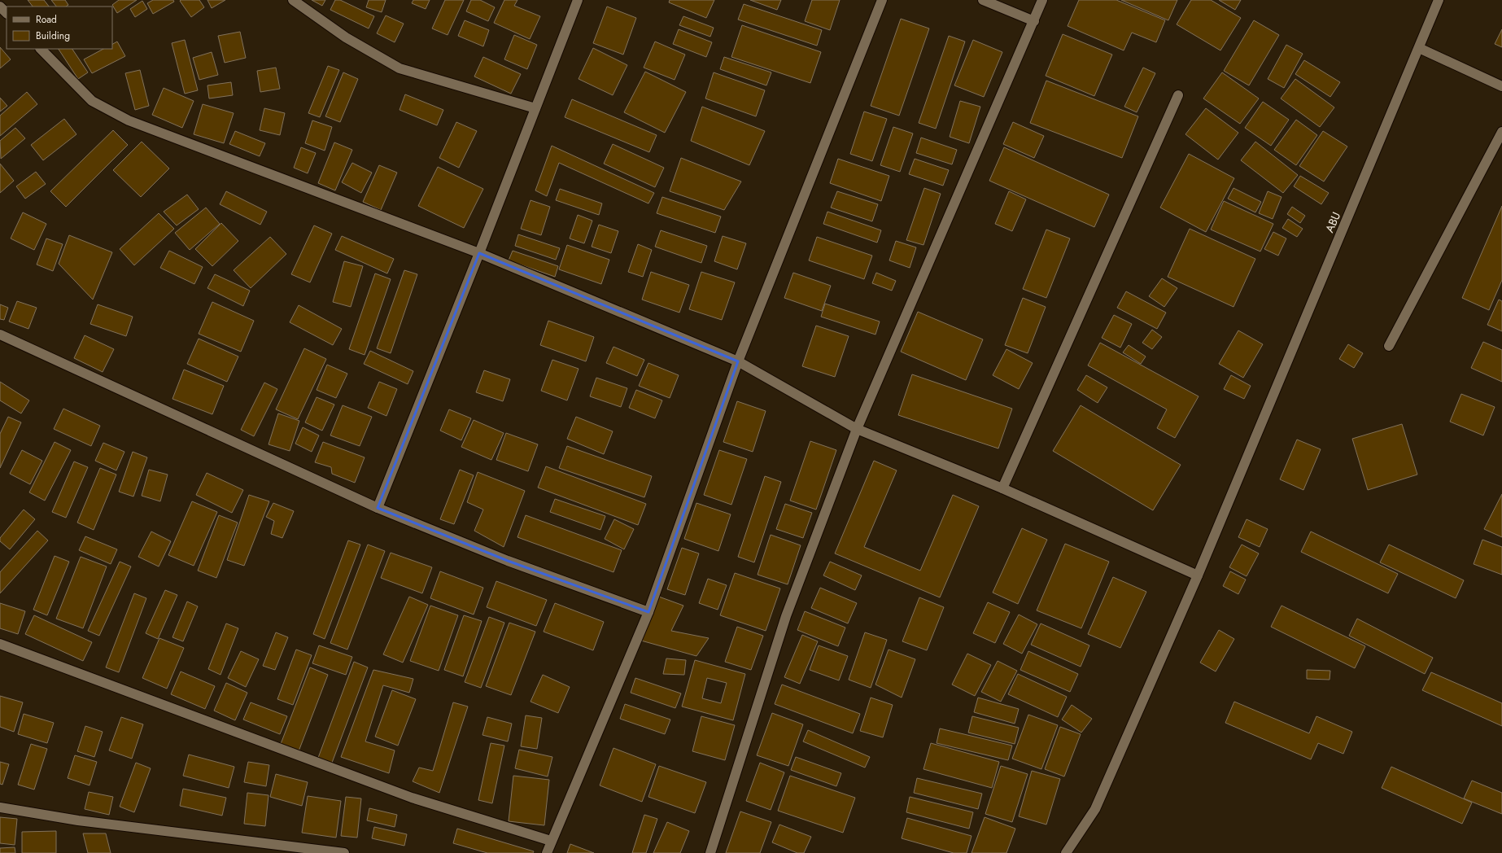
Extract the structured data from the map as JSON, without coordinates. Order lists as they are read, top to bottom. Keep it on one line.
{"streets":{"street":["ABU"]},"legend":["Road","Building"]}
